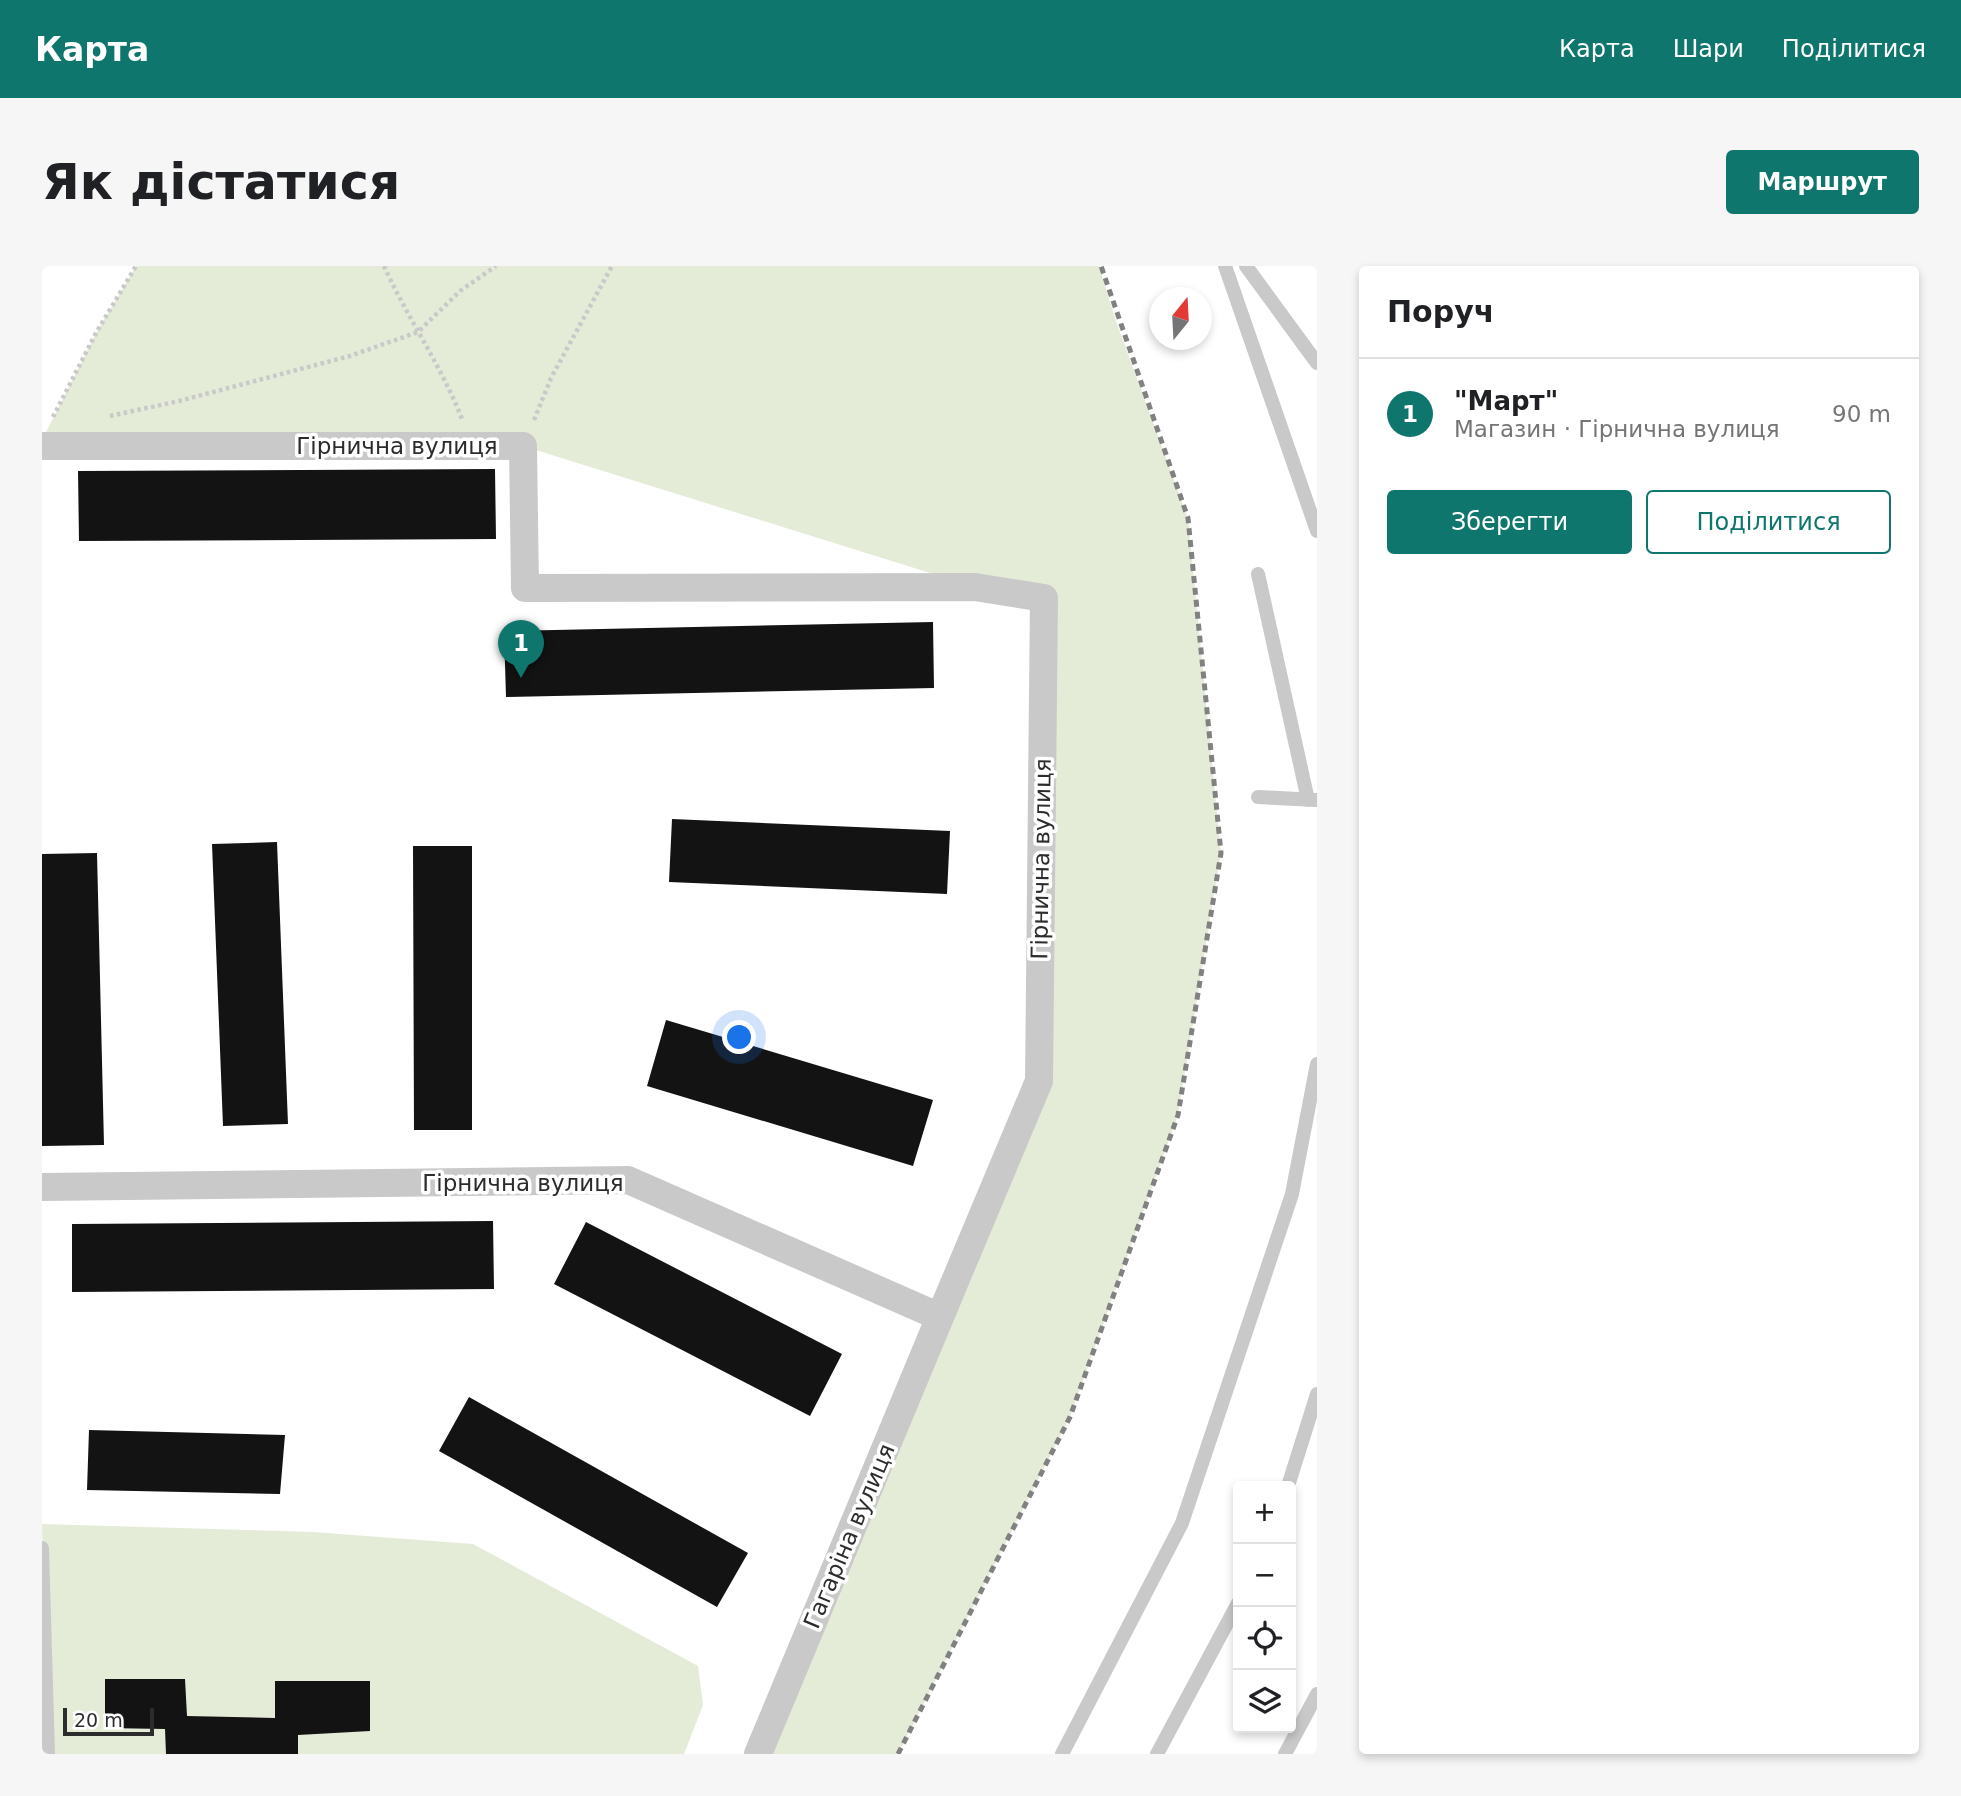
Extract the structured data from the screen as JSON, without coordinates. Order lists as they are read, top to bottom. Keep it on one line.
{"streets":{"street":["Гірнична вулиця","Гагаріна вулиця"]},"crossings":[["Гірнична вулиця","Гагаріна вулиця"]],"scale_bar":"20 m","north":"top","page":{"header":"Карта","nav":["Карта","Шари","Поділитися"],"buttons":["Маршрут",["Зберегти","Поділитися"]],"title":"Як дістатися","heading":"Поруч","list":[{"mark":"1","name":"\"Март\"","note":"Магазин · Гірнична вулиця","value":"90 m"}],"pins":"1","map_buttons":["+","−"],"scale":"20 m"}}
